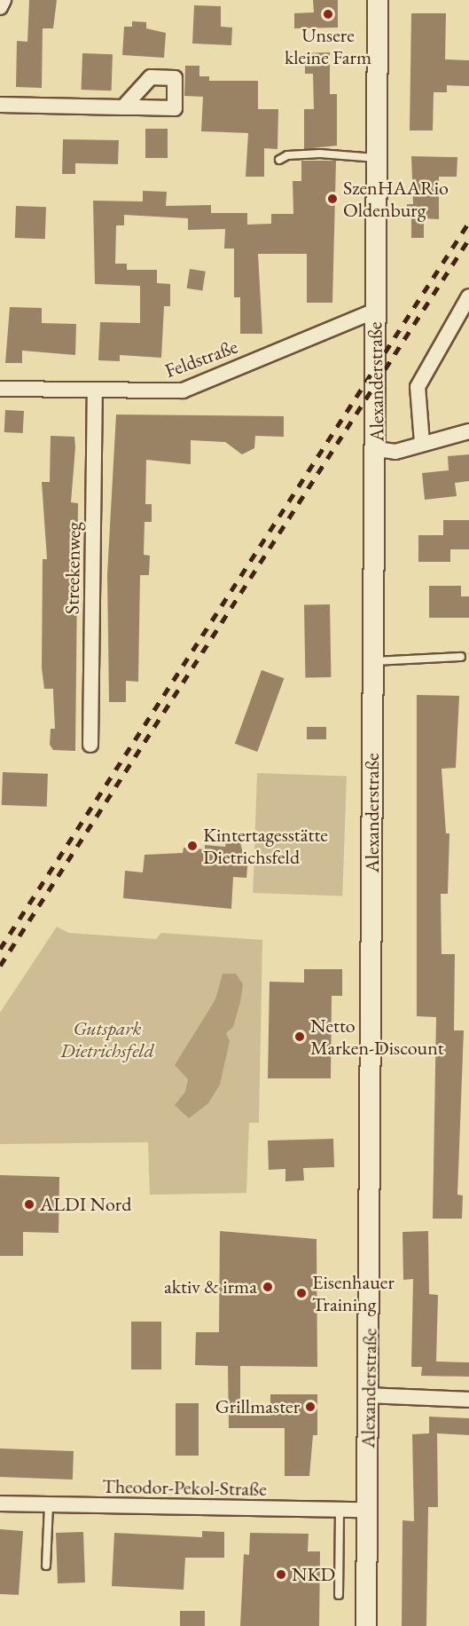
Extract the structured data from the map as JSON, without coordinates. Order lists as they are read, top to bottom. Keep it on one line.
{"streets":{"main road":["Alexanderstraße"],"street":["Feldstraße","Streekenweg","Theodor-Pekol-Straße"]},"crossings":[["Feldstraße","Alexanderstraße"],["Feldstraße","Streekenweg"],["Alexanderstraße","Theodor-Pekol-Straße"]],"parks":["Gutspark Dietrichsfeld"],"places":["Unsere kleine Farm","SzenHAARio Oldenburg","Kintertagesstätte Dietrichsfeld","Netto Marken-Discount","ALDI Nord","aktiv & irma","Eisenhauer Training","Grillmaster","NKD"]}
